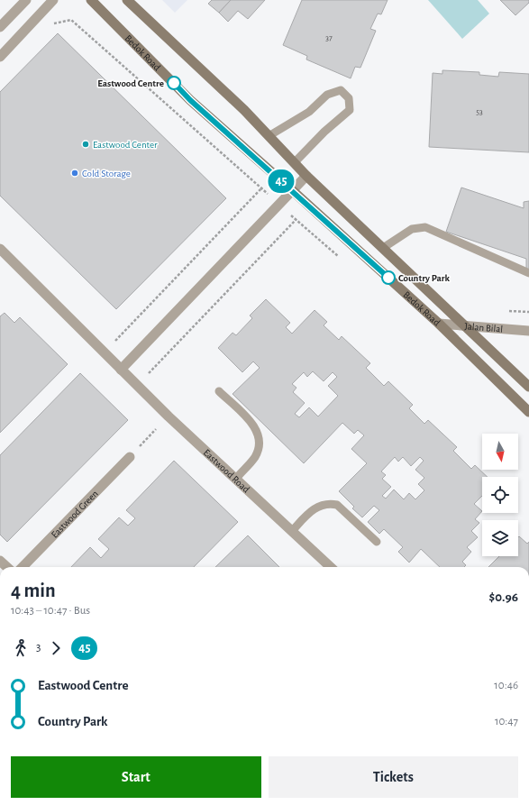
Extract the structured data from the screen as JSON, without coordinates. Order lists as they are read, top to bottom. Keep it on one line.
{"streets":{"main road":["Bedok Road"],"street":["Jalan Bilal","Eastwood Road","Eastwood Green"]},"crossings":[["Bedok Road","Jalan Bilal"]],"places":["Eastwood Centre","Eastwood Center","Cold Storage","Country Park"],"lines":["bus line 45"],"house_numbers":["37","53"],"north":"bottom","page":{"on_map":"45","heading":["4 min","10:43 – 10:47 · Bus","$0.96"],"legs":["3","45"],"list":[{"name":"Eastwood Centre","value":"10:46"},{"name":"Country Park","value":"10:47"}],"buttons":["Start","Tickets"]}}
